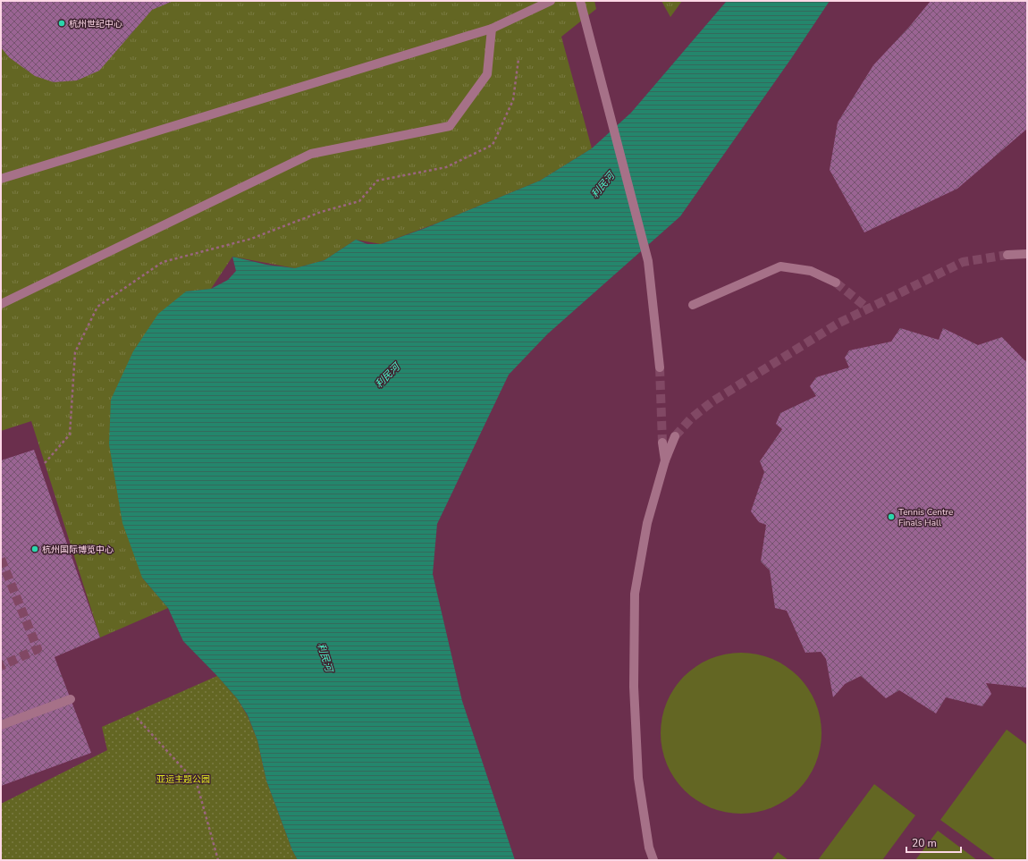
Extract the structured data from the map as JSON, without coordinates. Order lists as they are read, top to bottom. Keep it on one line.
{"water":["利民河"],"parks":["亚运主题公园"],"places":["杭州世纪中心","Tennis Centre Finals Hall","杭州国际博览中心"],"scale_bar":"20 m"}
